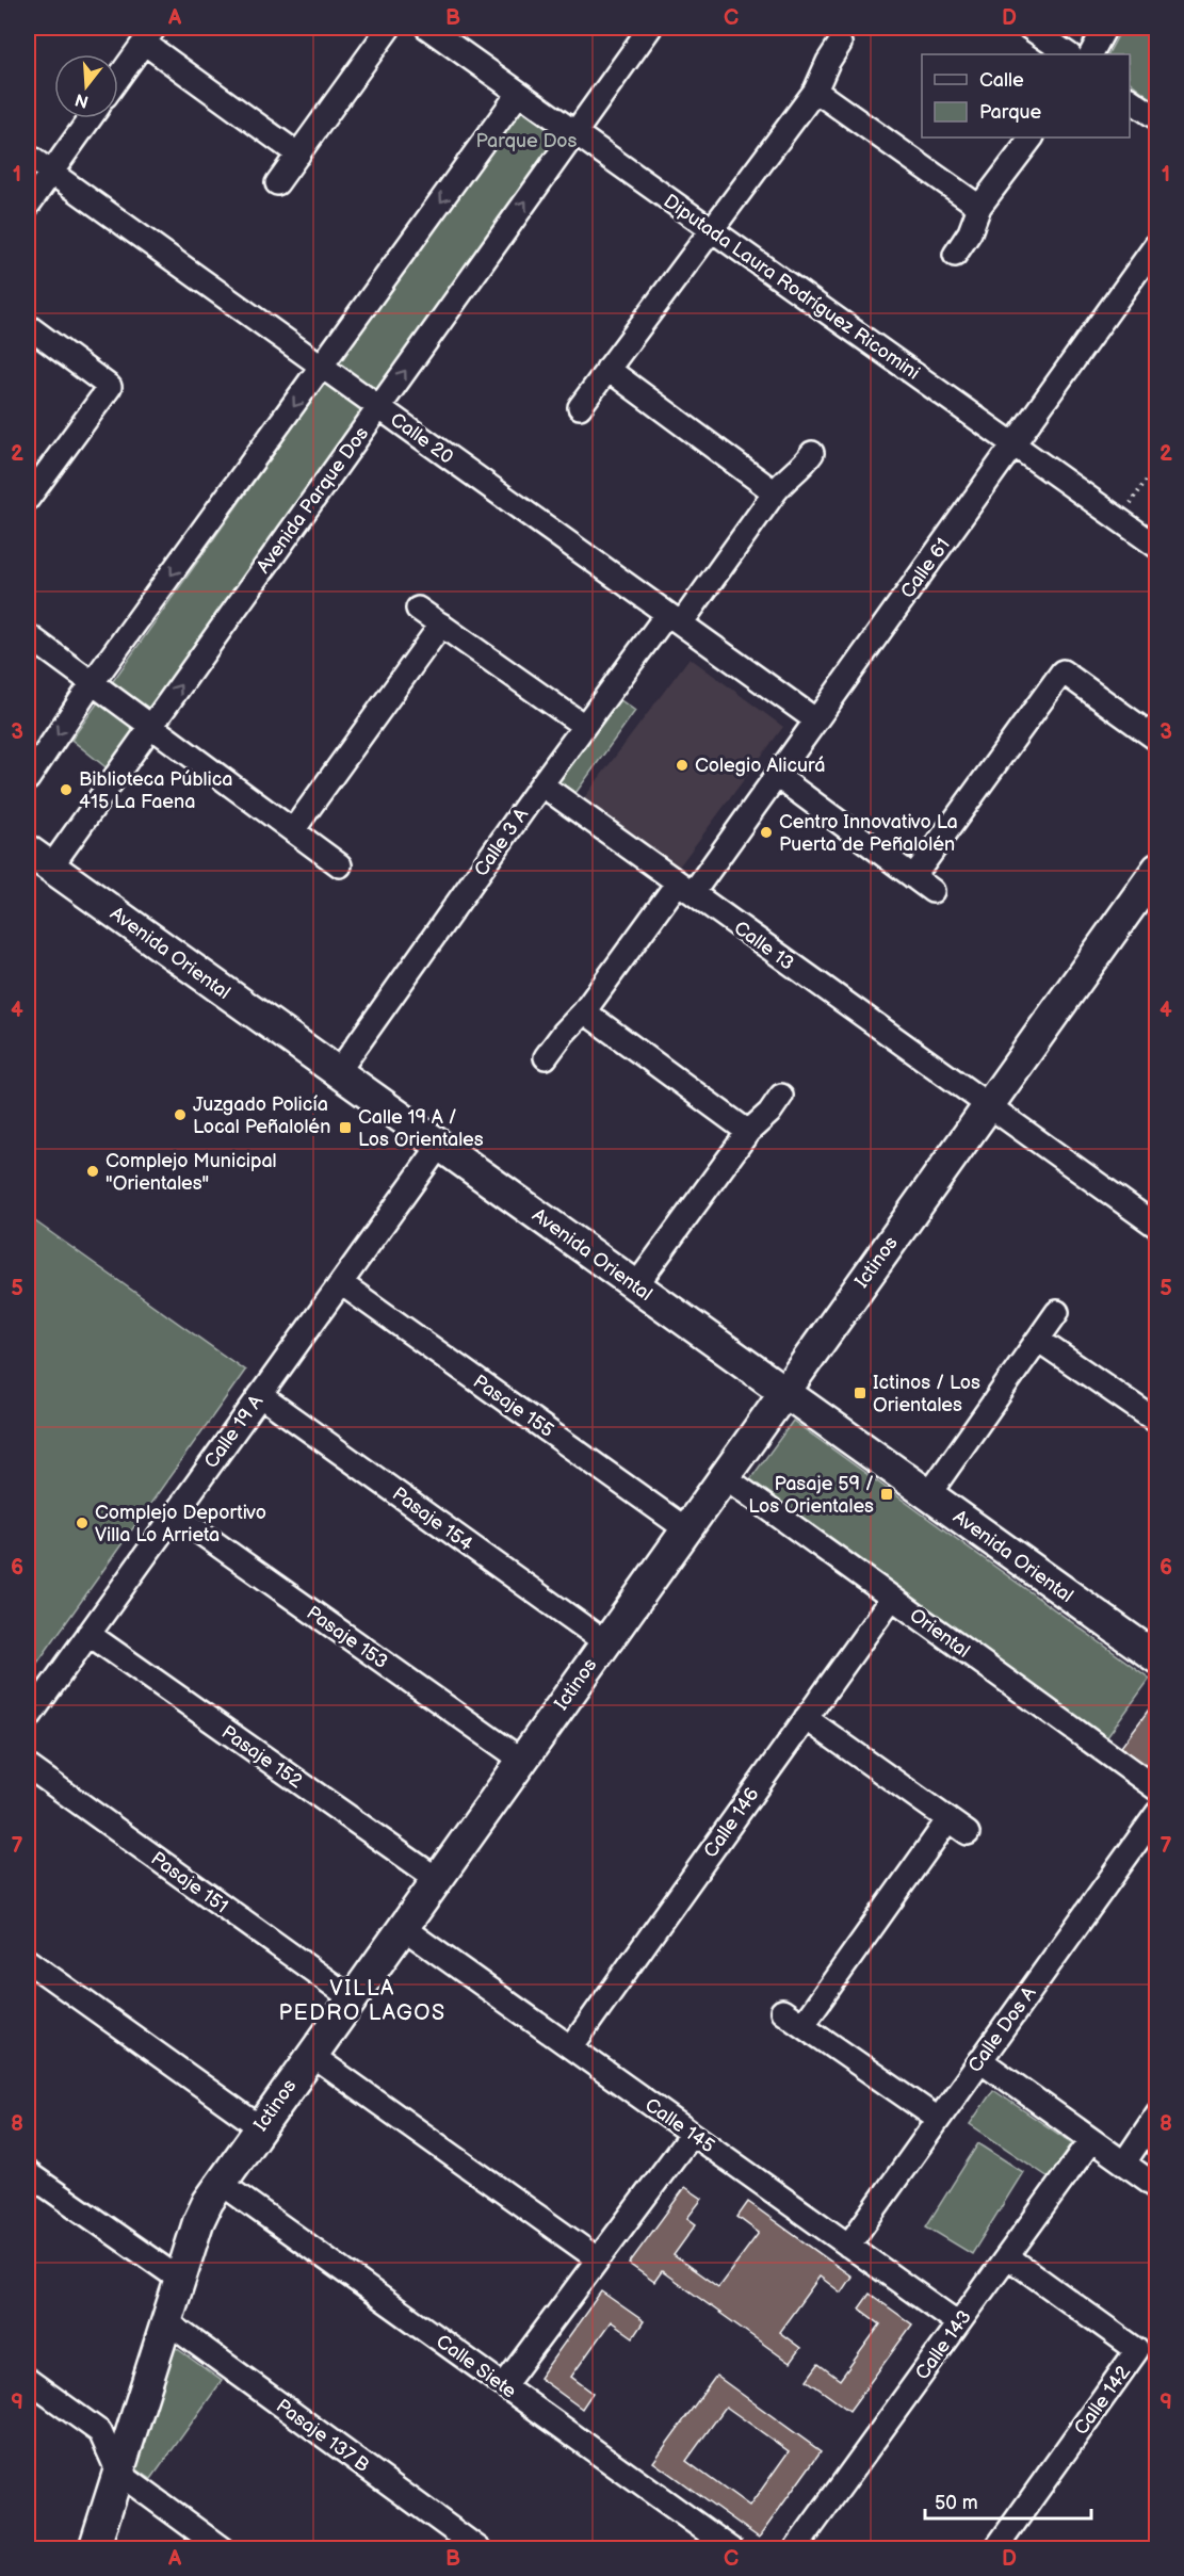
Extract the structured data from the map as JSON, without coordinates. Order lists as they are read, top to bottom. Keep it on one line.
{"streets":{"street":["Diputada Laura Rodríguez Ricomini","Calle 20","Avenida Parque Dos","Calle 61","Calle 3 A","Calle 13","Avenida Oriental","Ictinos","Pasaje 155","Calle 19 A","Pasaje 154","Oriental","Pasaje 153","Pasaje 152","Calle 146","Pasaje 151","Calle Dos A","Calle 145","Calle 143","Calle Siete","Calle 142","Pasaje 137 B"]},"crossings":[["Diputada Laura Rodríguez Ricomini","Avenida Parque Dos"],["Diputada Laura Rodríguez Ricomini","Calle 61"],["Calle 20","Avenida Parque Dos"],["Calle 20","Calle 61"],["Calle 20","Calle 3 A"],["Avenida Parque Dos","Avenida Oriental"],["Calle 61","Calle 13"],["Calle 3 A","Calle 13"],["Calle 3 A","Avenida Oriental"],["Calle 13","Ictinos"],["Avenida Oriental","Ictinos"],["Avenida Oriental","Calle 19 A"],["Ictinos","Pasaje 155"],["Ictinos","Pasaje 154"],["Ictinos","Oriental"],["Ictinos","Pasaje 153"],["Ictinos","Pasaje 152"],["Ictinos","Pasaje 151"],["Ictinos","Calle 145"],["Ictinos","Calle Siete"],["Ictinos","Pasaje 137 B"],["Pasaje 155","Calle 19 A"],["Calle 19 A","Pasaje 154"],["Calle 19 A","Pasaje 153"],["Calle 19 A","Pasaje 152"],["Oriental","Calle 146"],["Calle 146","Calle 145"],["Calle Dos A","Calle 145"],["Calle 145","Calle 143"],["Calle 143","Calle 142"]],"districts":["VILLA PEDRO LAGOS"],"parks":["Parque Dos"],"places":{"other":["Colegio Alicurá","Biblioteca Pública 415 La Faena","Centro Innovativo La Puerta de Peñalolén","Juzgado Policía Local Peñalolén","Complejo Municipal \"Orientales\"","Complejo Deportivo Villa Lo Arrieta"],"transit":["Calle 19 A / Los Orientales","Ictinos / Los Orientales","Pasaje 59 / Los Orientales"]},"legend":["Calle","Parque"],"scale_bar":"50 m","north":"bottom","grid":{"columns":["A","B","C","D"],"rows":["1","2","3","4","5","6","7","8","9"]}}
